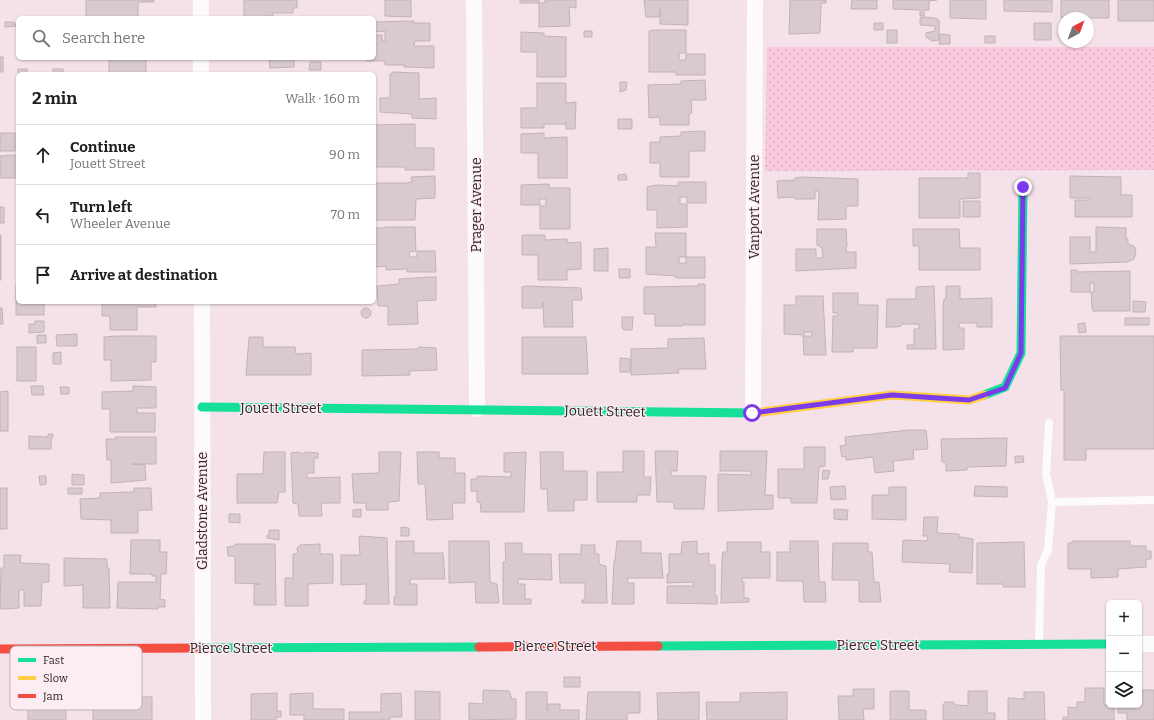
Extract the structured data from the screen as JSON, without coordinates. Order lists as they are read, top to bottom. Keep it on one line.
{"streets":{"street":["Prager Avenue","Vanport Avenue","Jouett Street","Gladstone Avenue","Pierce Street"]},"crossings":[["Prager Avenue","Jouett Street"],["Vanport Avenue","Jouett Street"],["Jouett Street","Gladstone Avenue"],["Gladstone Avenue","Pierce Street"]],"legend":["Fast","Slow","Jam"],"north":"top right","page":{"search":"Search here","heading":["2 min","Walk · 160 m"],"list":[["Continue","Jouett Street","90 m"],["Turn left","Wheeler Avenue","70 m"],"Arrive at destination"],"map_buttons":["+","−"]}}
